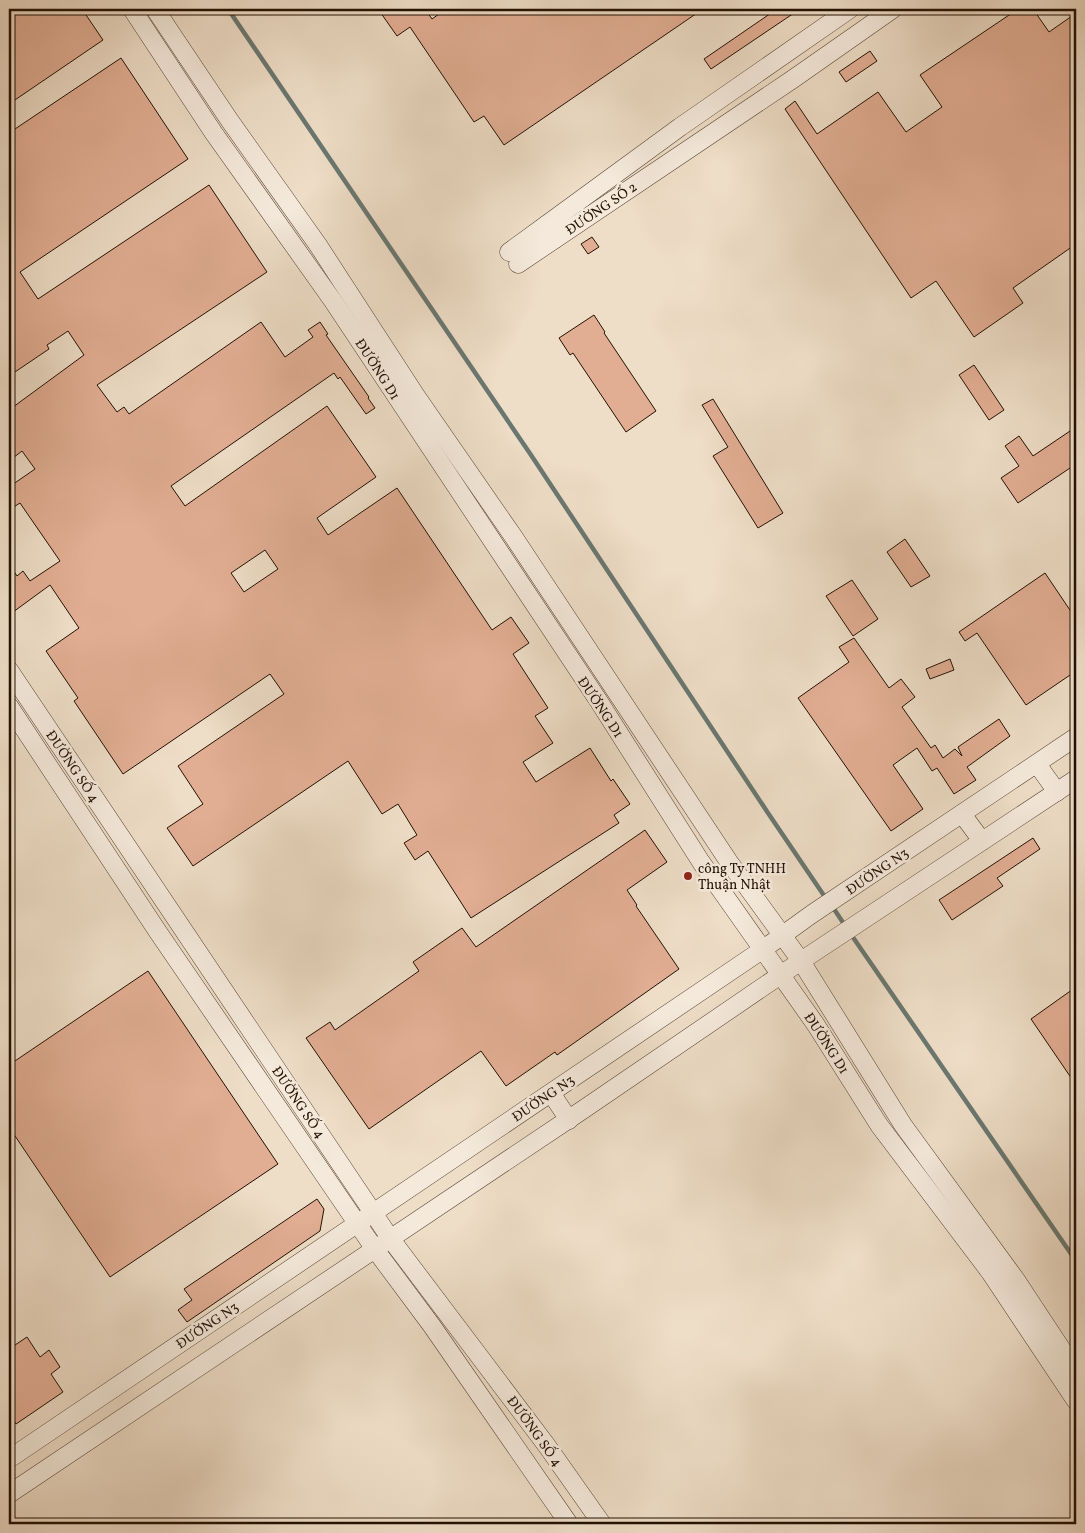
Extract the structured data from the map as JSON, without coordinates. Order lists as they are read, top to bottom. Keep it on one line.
{"streets":{"street":["ĐƯỜNG SỐ 2","ĐƯỜNG D1","ĐƯỜNG SỐ 4","ĐƯỜNG N3"]},"crossings":[["ĐƯỜNG D1","ĐƯỜNG N3"],["ĐƯỜNG SỐ 4","ĐƯỜNG N3"]],"places":["công Ty TNHH Thuận Nhật"]}
